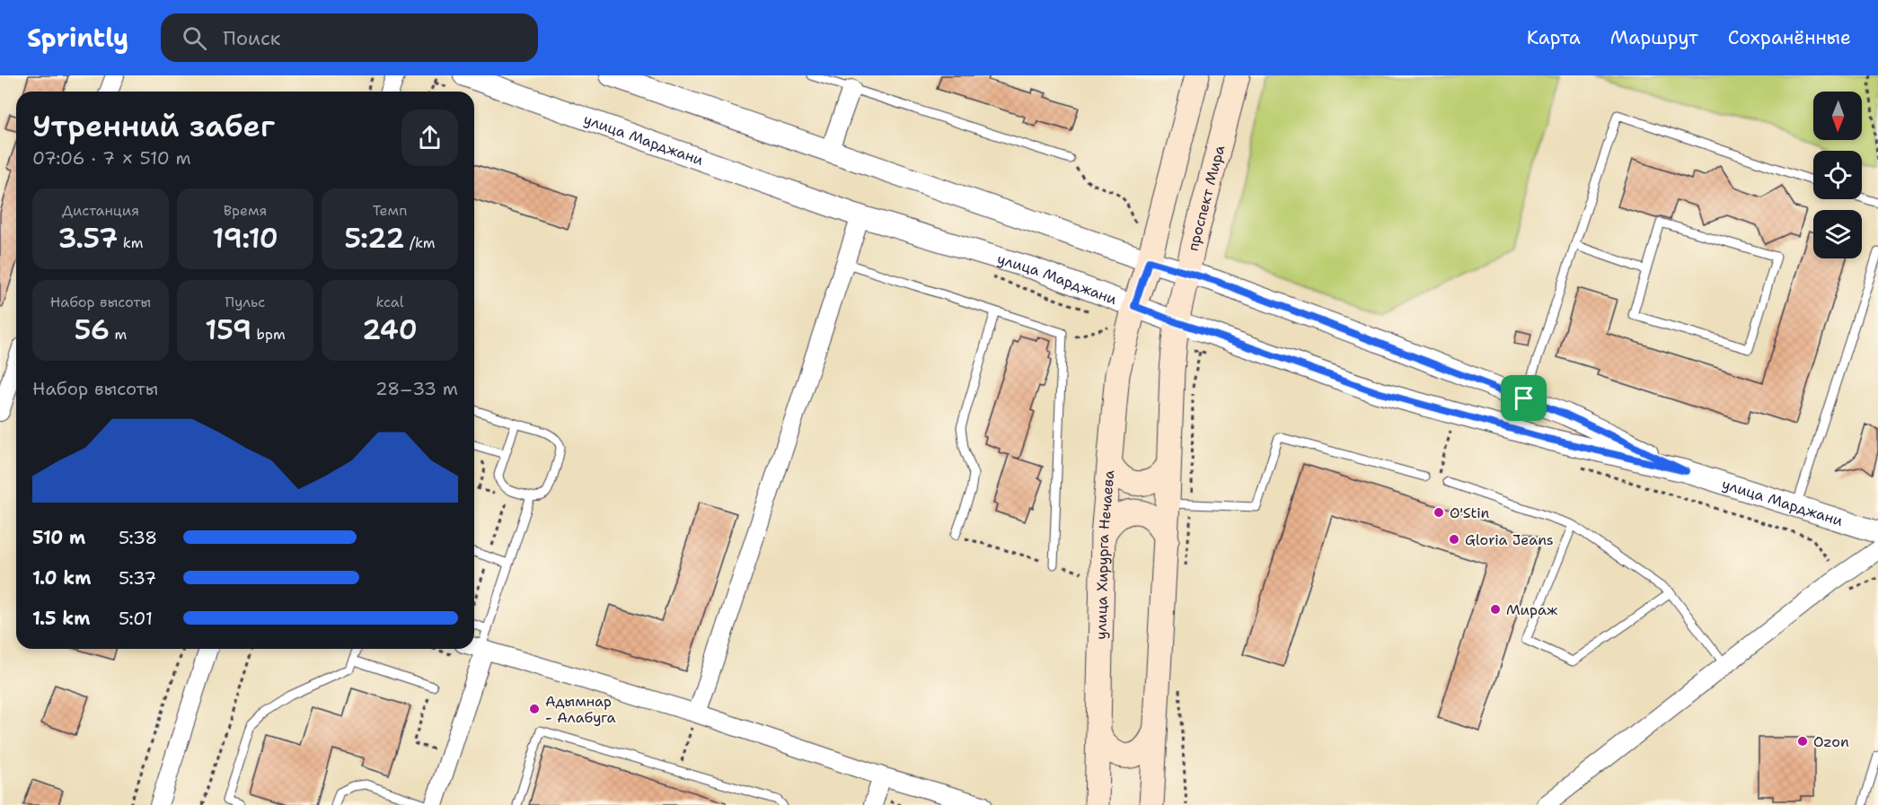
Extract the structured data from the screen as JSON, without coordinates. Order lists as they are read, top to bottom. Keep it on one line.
{"streets":{"main road":["проспект Мира","улица Хирурга Нечаева"],"street":["улица Марджани"]},"crossings":[["улица Марджани","проспект Мира"],["улица Марджани","улица Хирурга Нечаева"]],"places":["O'Stin","Gloria Jeans","Мираж","Адымнар - Алабуга","Ozon"],"north":"bottom","page":{"header":"Sprintly","search":"Поиск","nav":["Карта","Маршрут","Сохранённые"],"heading":["Утренний забег","07:06 · 7 × 510 m"],"stats":[["Дистанция","3.57 km"],["Время","19:10"],["Темп","5:22 /km"],["Набор высоты","56 m"],["Пульс","159 bpm"],["kcal","240"]],"chart":["Набор высоты","28–33 m"],"list":[{"name":"510 m","note":"5:38"},{"name":"1.0 km","note":"5:37"},{"name":"1.5 km","note":"5:01"}]}}
